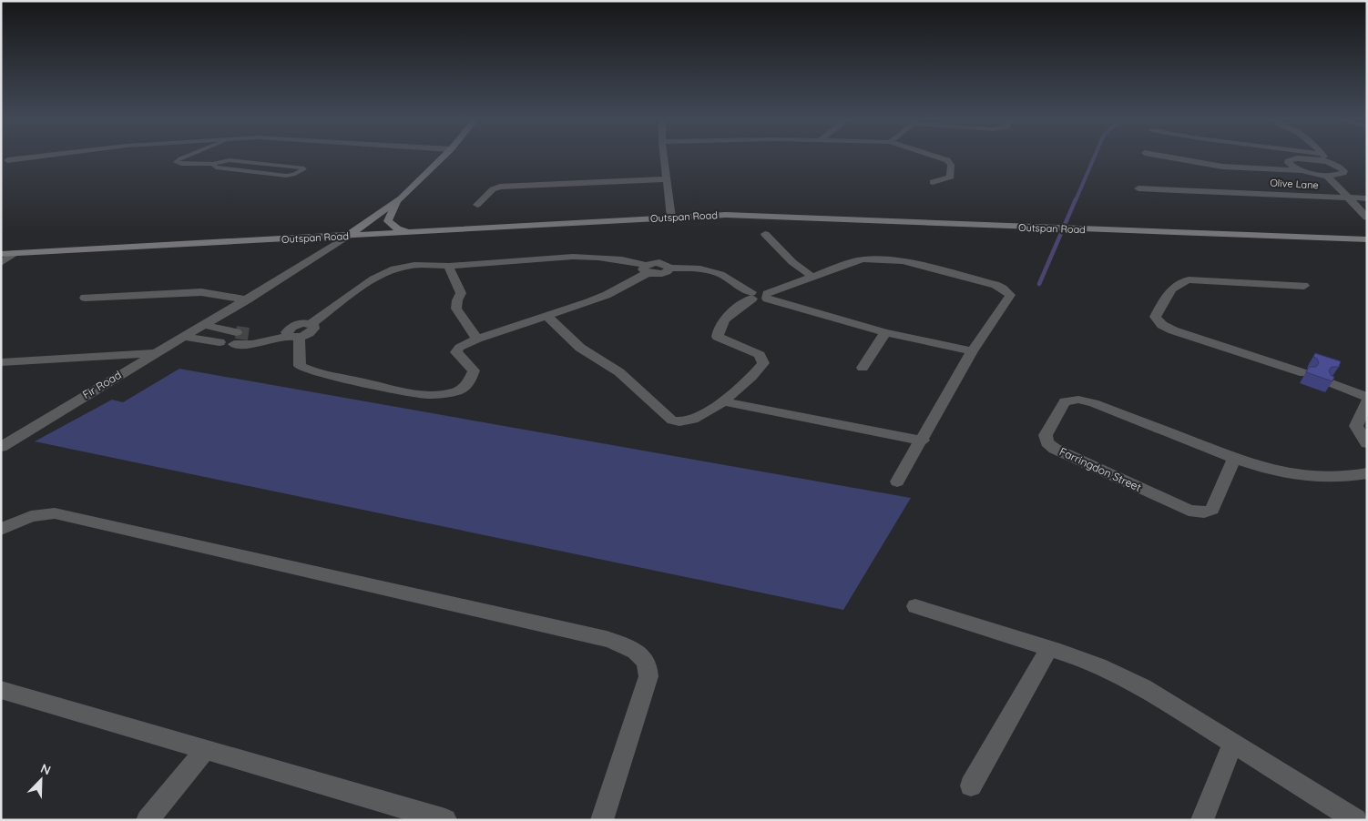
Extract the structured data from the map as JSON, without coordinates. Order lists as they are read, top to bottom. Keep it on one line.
{"streets":{"street":["Olive Lane","Outspan Road","Fir Road","Farringdon Street"]},"crossings":[["Outspan Road","Fir Road"]],"north":"top right"}
